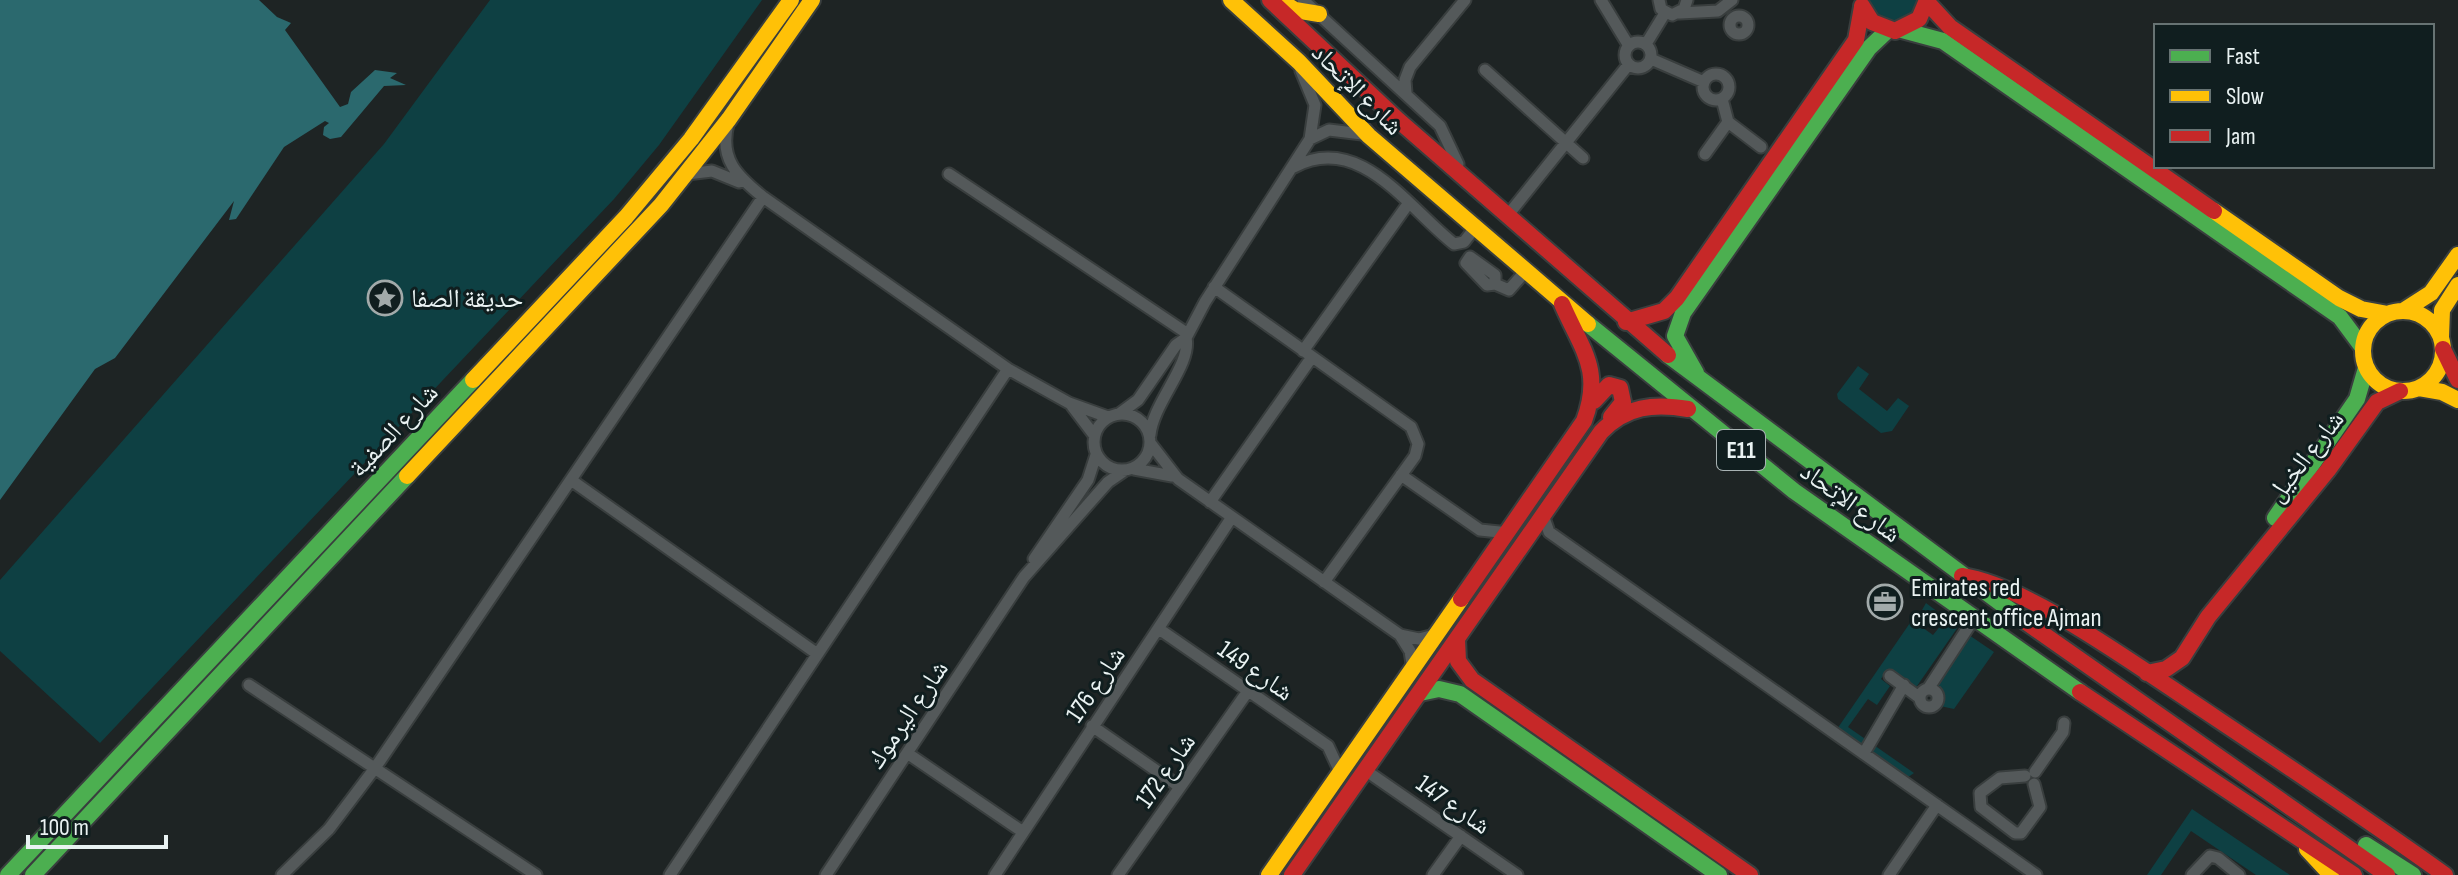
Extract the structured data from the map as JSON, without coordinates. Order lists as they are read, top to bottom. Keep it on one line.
{"streets":{"main road":["شارع الإتحاد","شارع الصفية","E11","شارع الخيل"],"street":["شارع 149","شارع 176","شارع اليرموك","شارع 172","شارع 147"]},"crossings":[["شارع 149","شارع 176"],["شارع 149","شارع 172"]],"places":{"place":["حديقة الصفا"],"office":["Emirates red crescent office Ajman"]},"legend":["Fast","Slow","Jam"],"scale_bar":"100 m"}
